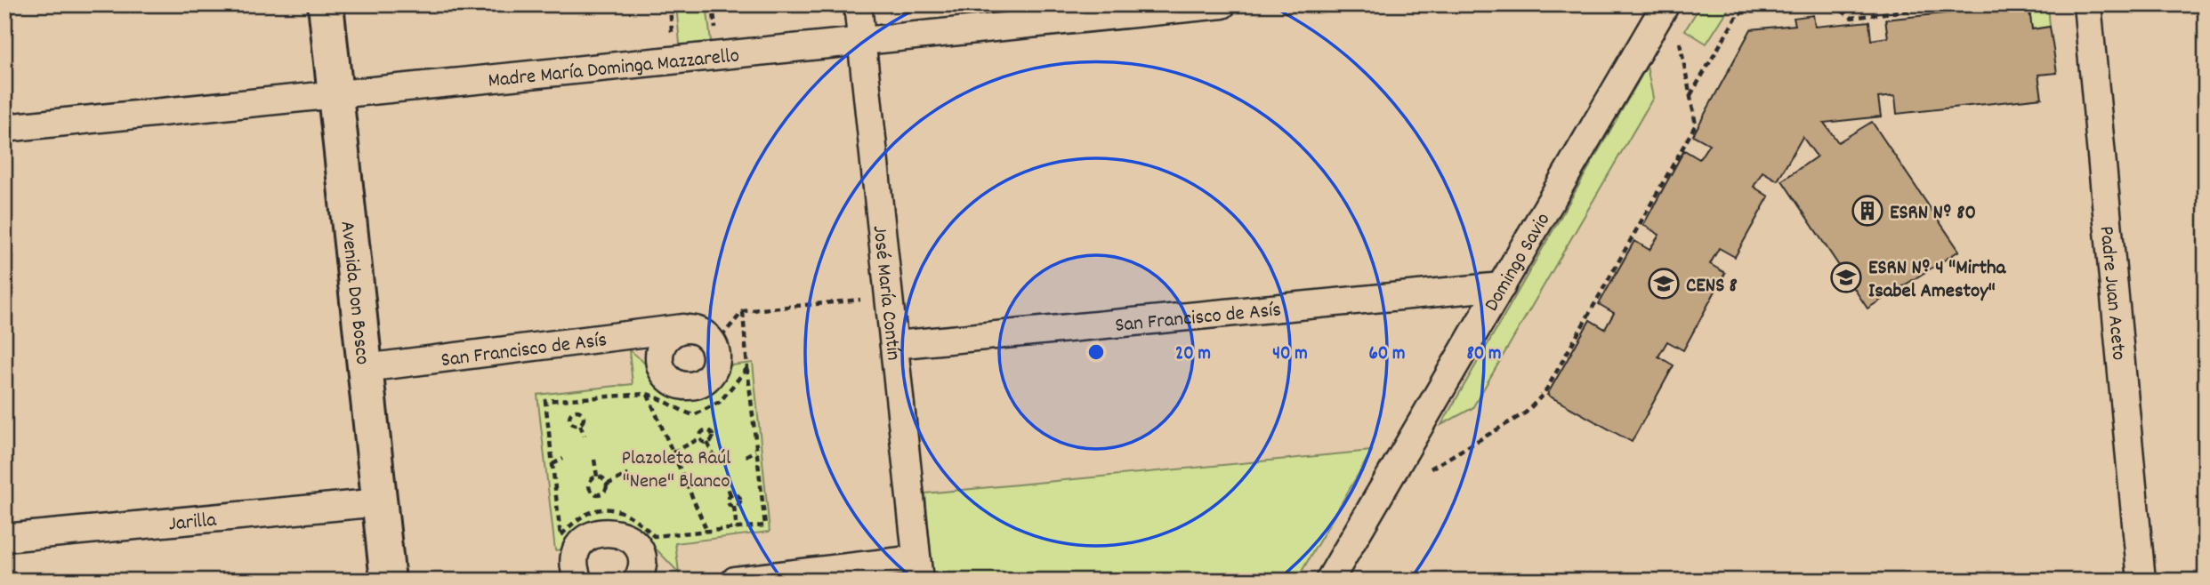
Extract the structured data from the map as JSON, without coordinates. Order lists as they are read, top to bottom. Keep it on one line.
{"streets":{"main road":["Avenida Don Bosco"],"street":["Madre María Dominga Mazzarello","Domingo Savio","José María Contín","Padre Juan Aceto","San Francisco de Asís","Jarilla"]},"crossings":[["Madre María Dominga Mazzarello","Avenida Don Bosco"],["Madre María Dominga Mazzarello","José María Contín"],["Domingo Savio","San Francisco de Asís"],["Avenida Don Bosco","San Francisco de Asís"],["Avenida Don Bosco","Jarilla"],["José María Contín","San Francisco de Asís"]],"parks":["Plazoleta Raúl \"Nene\" Blanco"],"places":{"building":["ESRN Nº 80"],"school or university":["ESRN Nº 4 \"Mirtha Isabel Amestoy\"","CENS 8"]},"rings":["20 m","40 m","60 m","80 m"]}
